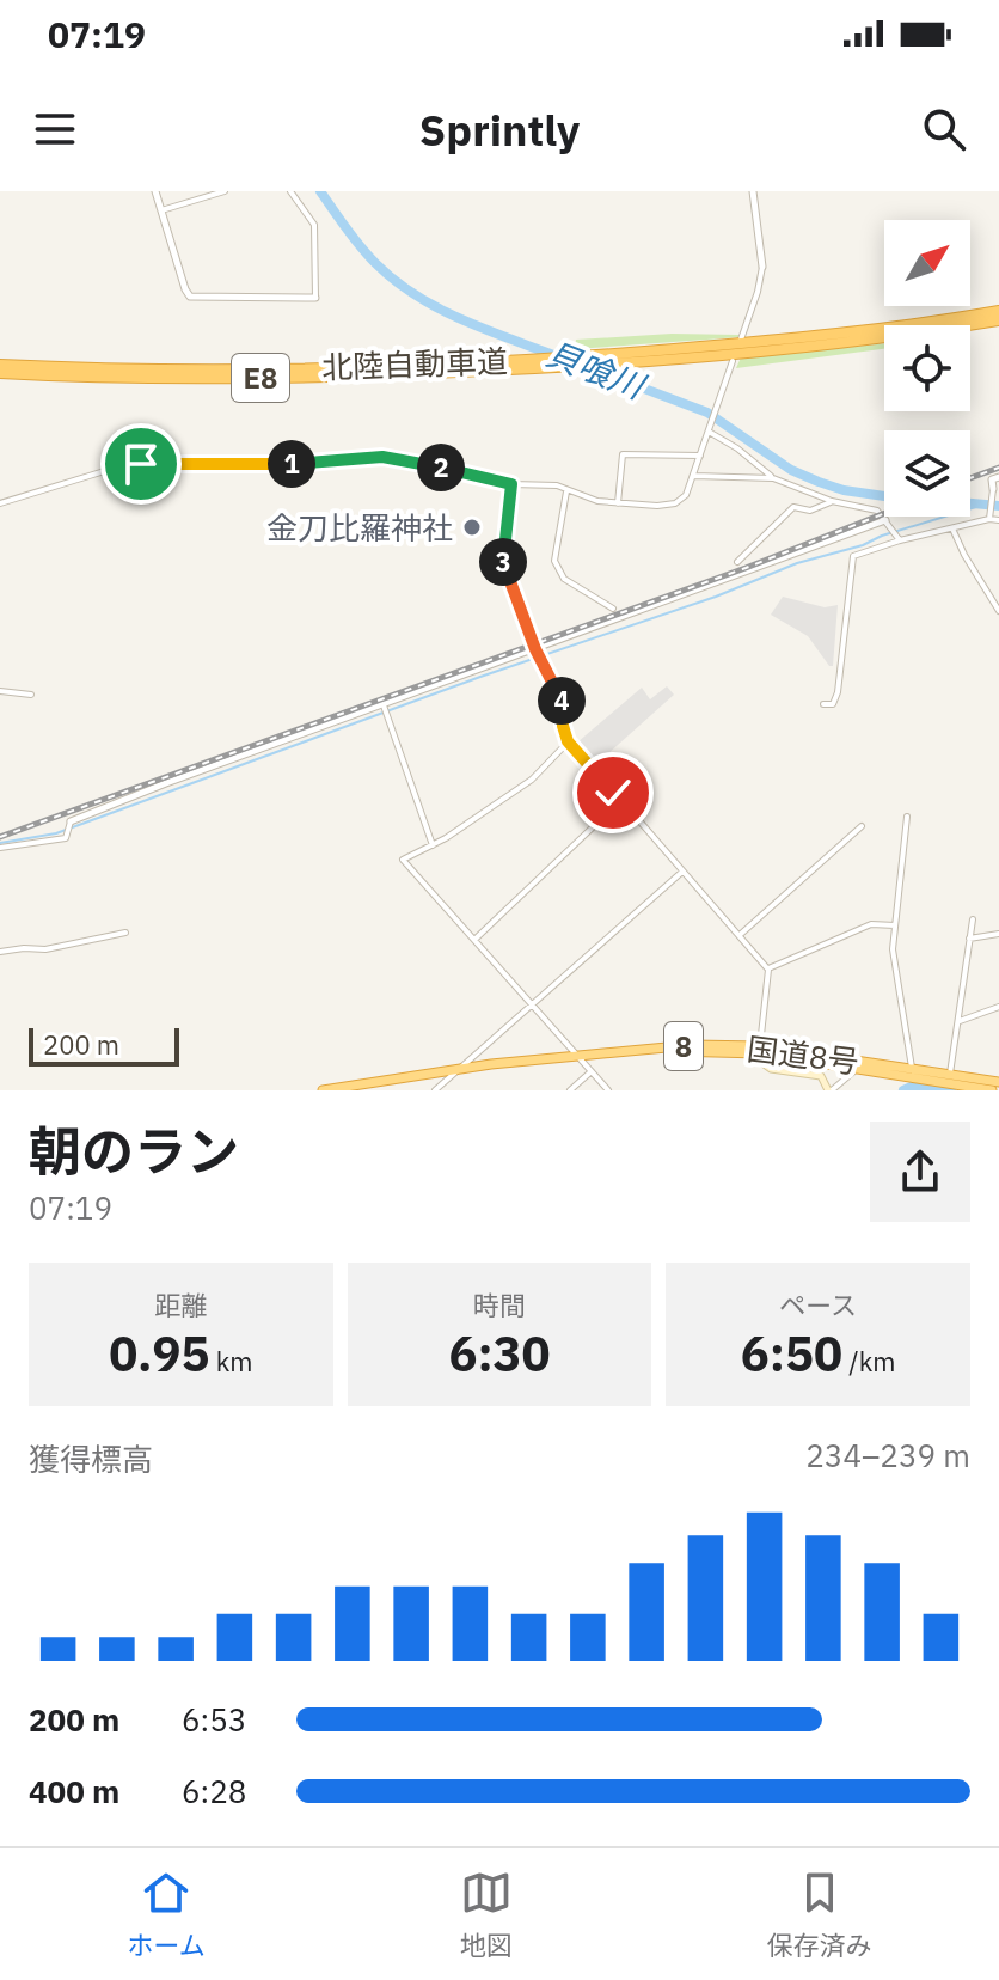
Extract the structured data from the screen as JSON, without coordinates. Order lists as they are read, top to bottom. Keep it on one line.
{"streets":{"highway":["北陸自動車道","E8","8","国道8号"]},"water":["貝喰川"],"places":["金刀比羅神社"],"scale_bar":"200 m","north":"top right","page":{"status":"07:19","header":"Sprintly","pins":["1","2","3","4"],"scale":"200 m","heading":["朝のラン","07:19"],"stats":[["距離","0.95 km"],["時間","6:30"],["ペース","6:50 /km"]],"chart":["獲得標高","234–239 m"],"list":[{"name":"200 m","note":"6:53"},{"name":"400 m","note":"6:28"}],"tabs":["ホーム","地図","保存済み"]}}
